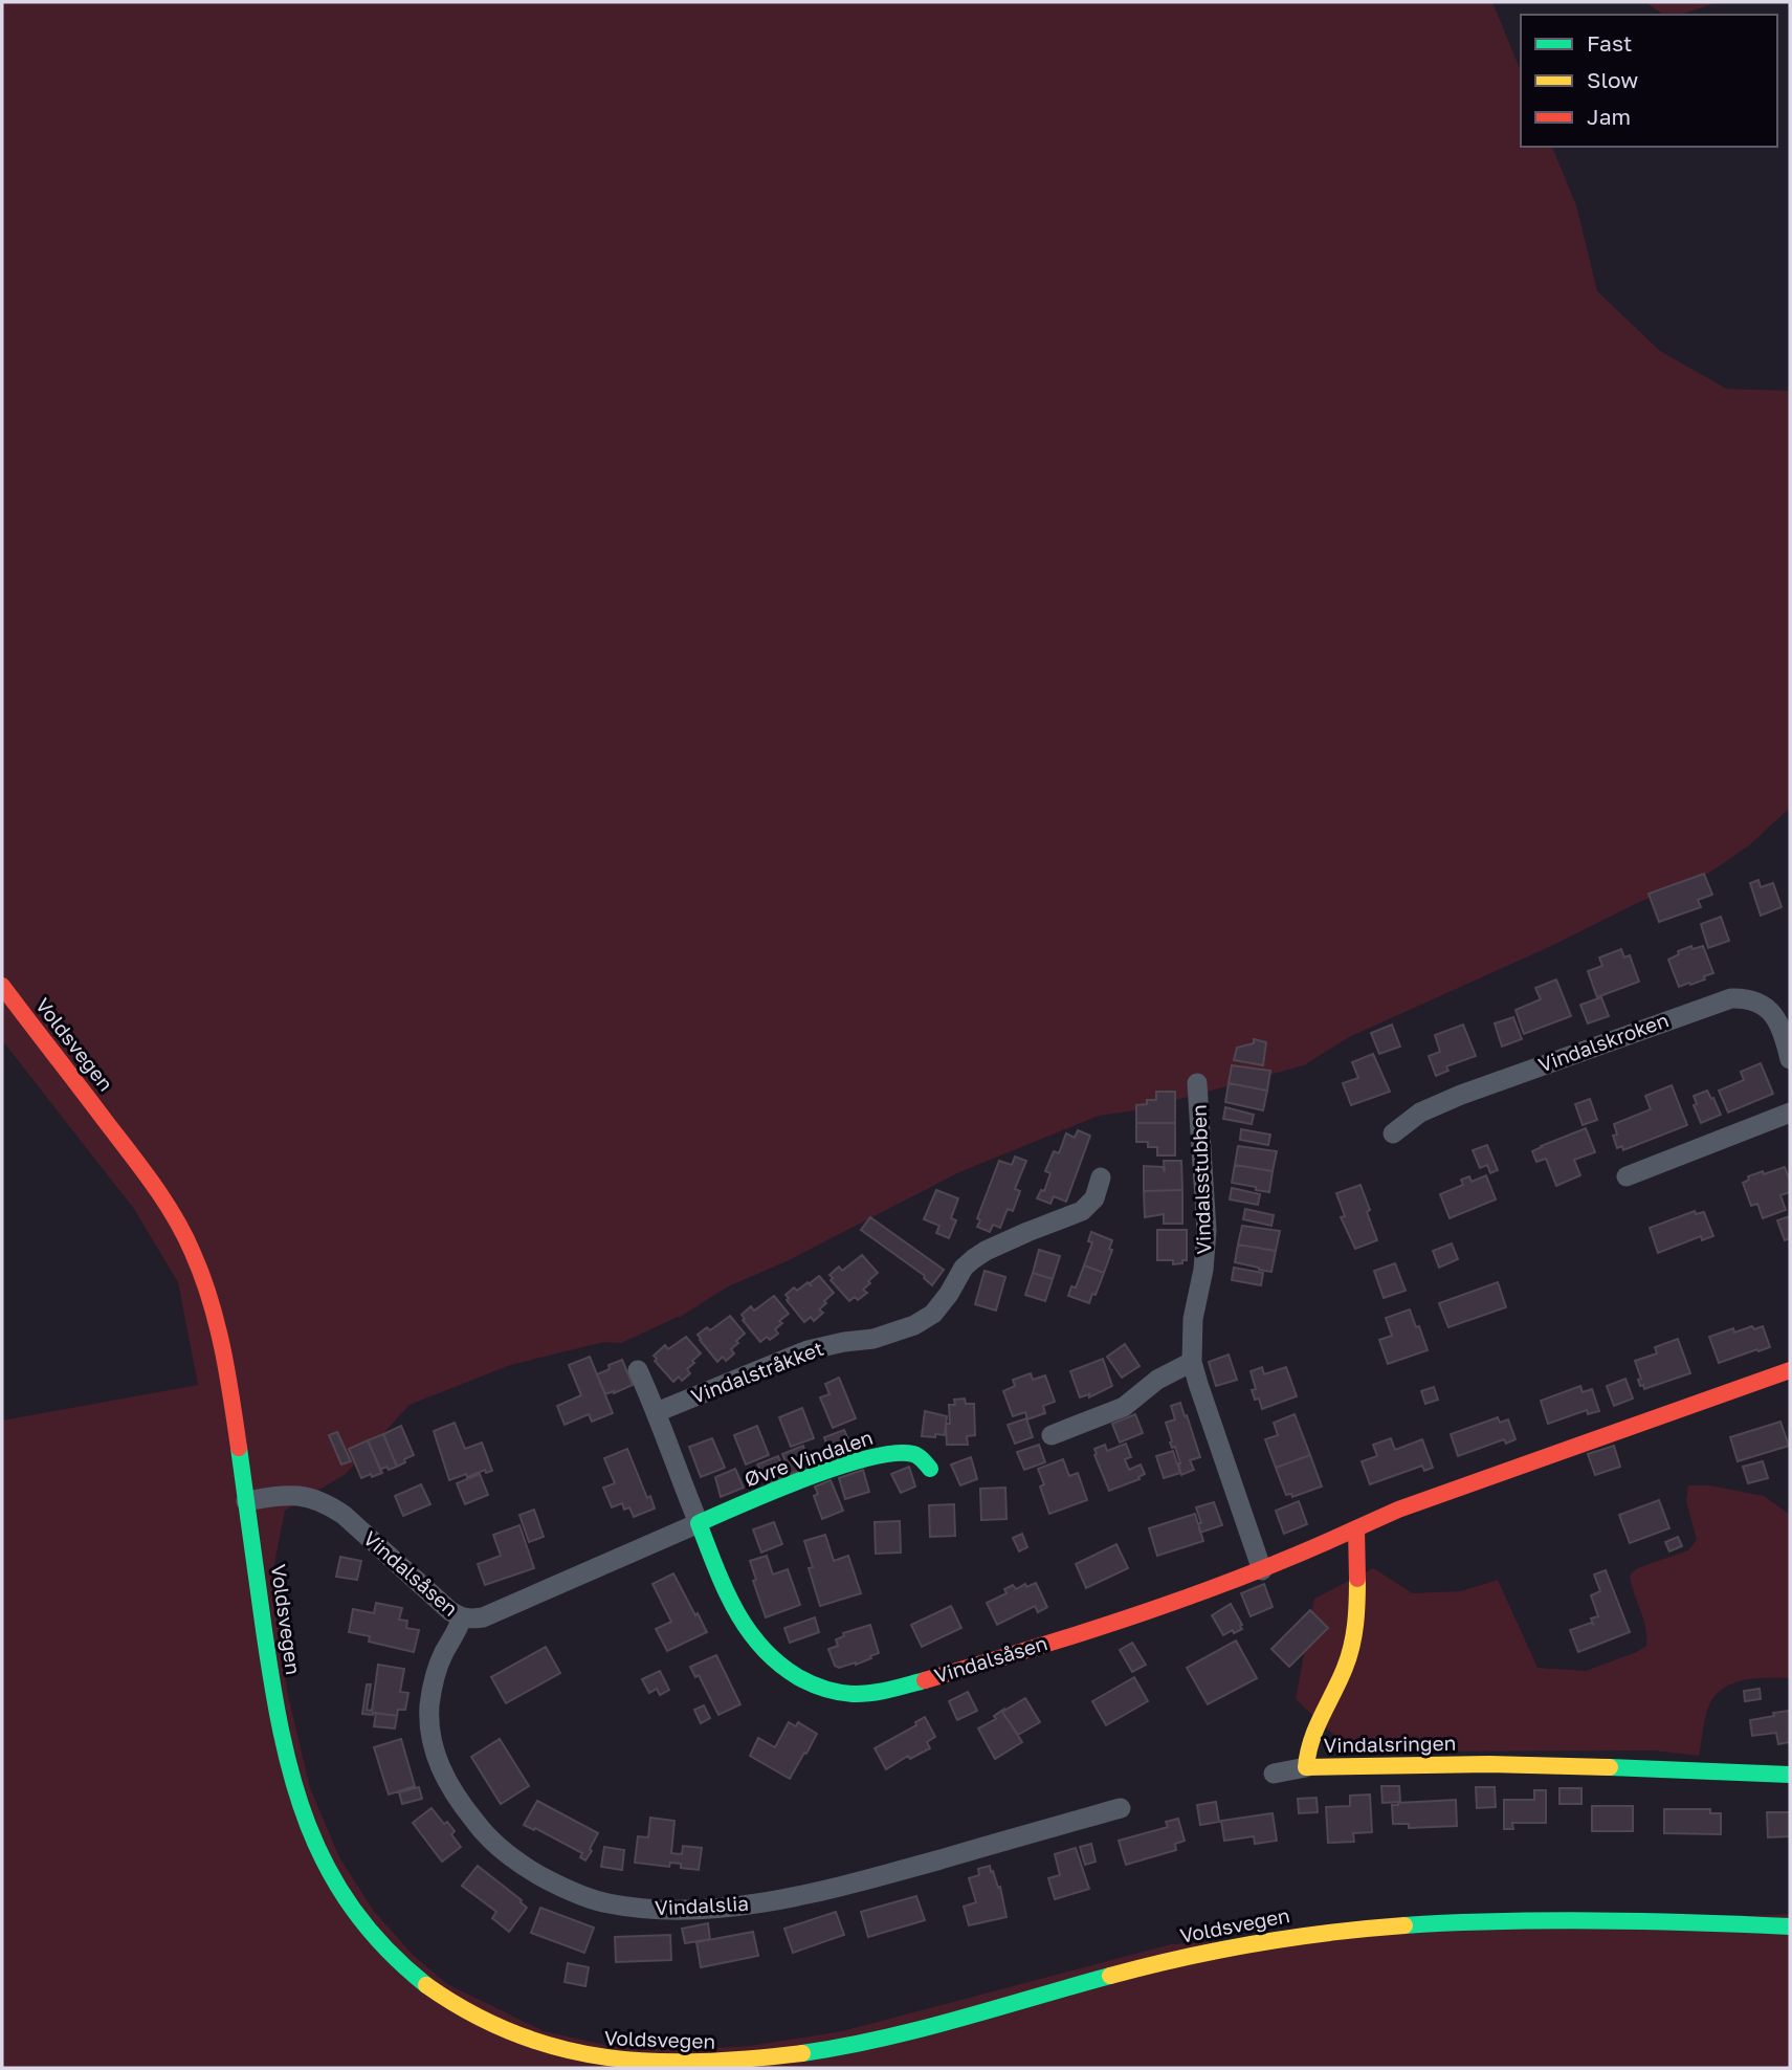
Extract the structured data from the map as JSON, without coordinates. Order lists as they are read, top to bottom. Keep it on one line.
{"streets":{"main road":["Voldsvegen","Øvre Vindalen","Vindalsåsen","Vindalsringen"],"street":["Vindalskroken","Vindalsstubben","Vindalstråkket","Vindalslia"]},"crossings":[["Voldsvegen","Vindalsåsen"],["Vindalsstubben","Vindalsåsen"],["Vindalstråkket","Vindalsåsen"],["Øvre Vindalen","Vindalsåsen"],["Vindalsåsen","Vindalsringen"],["Vindalsåsen","Vindalslia"]],"legend":["Fast","Slow","Jam"]}
